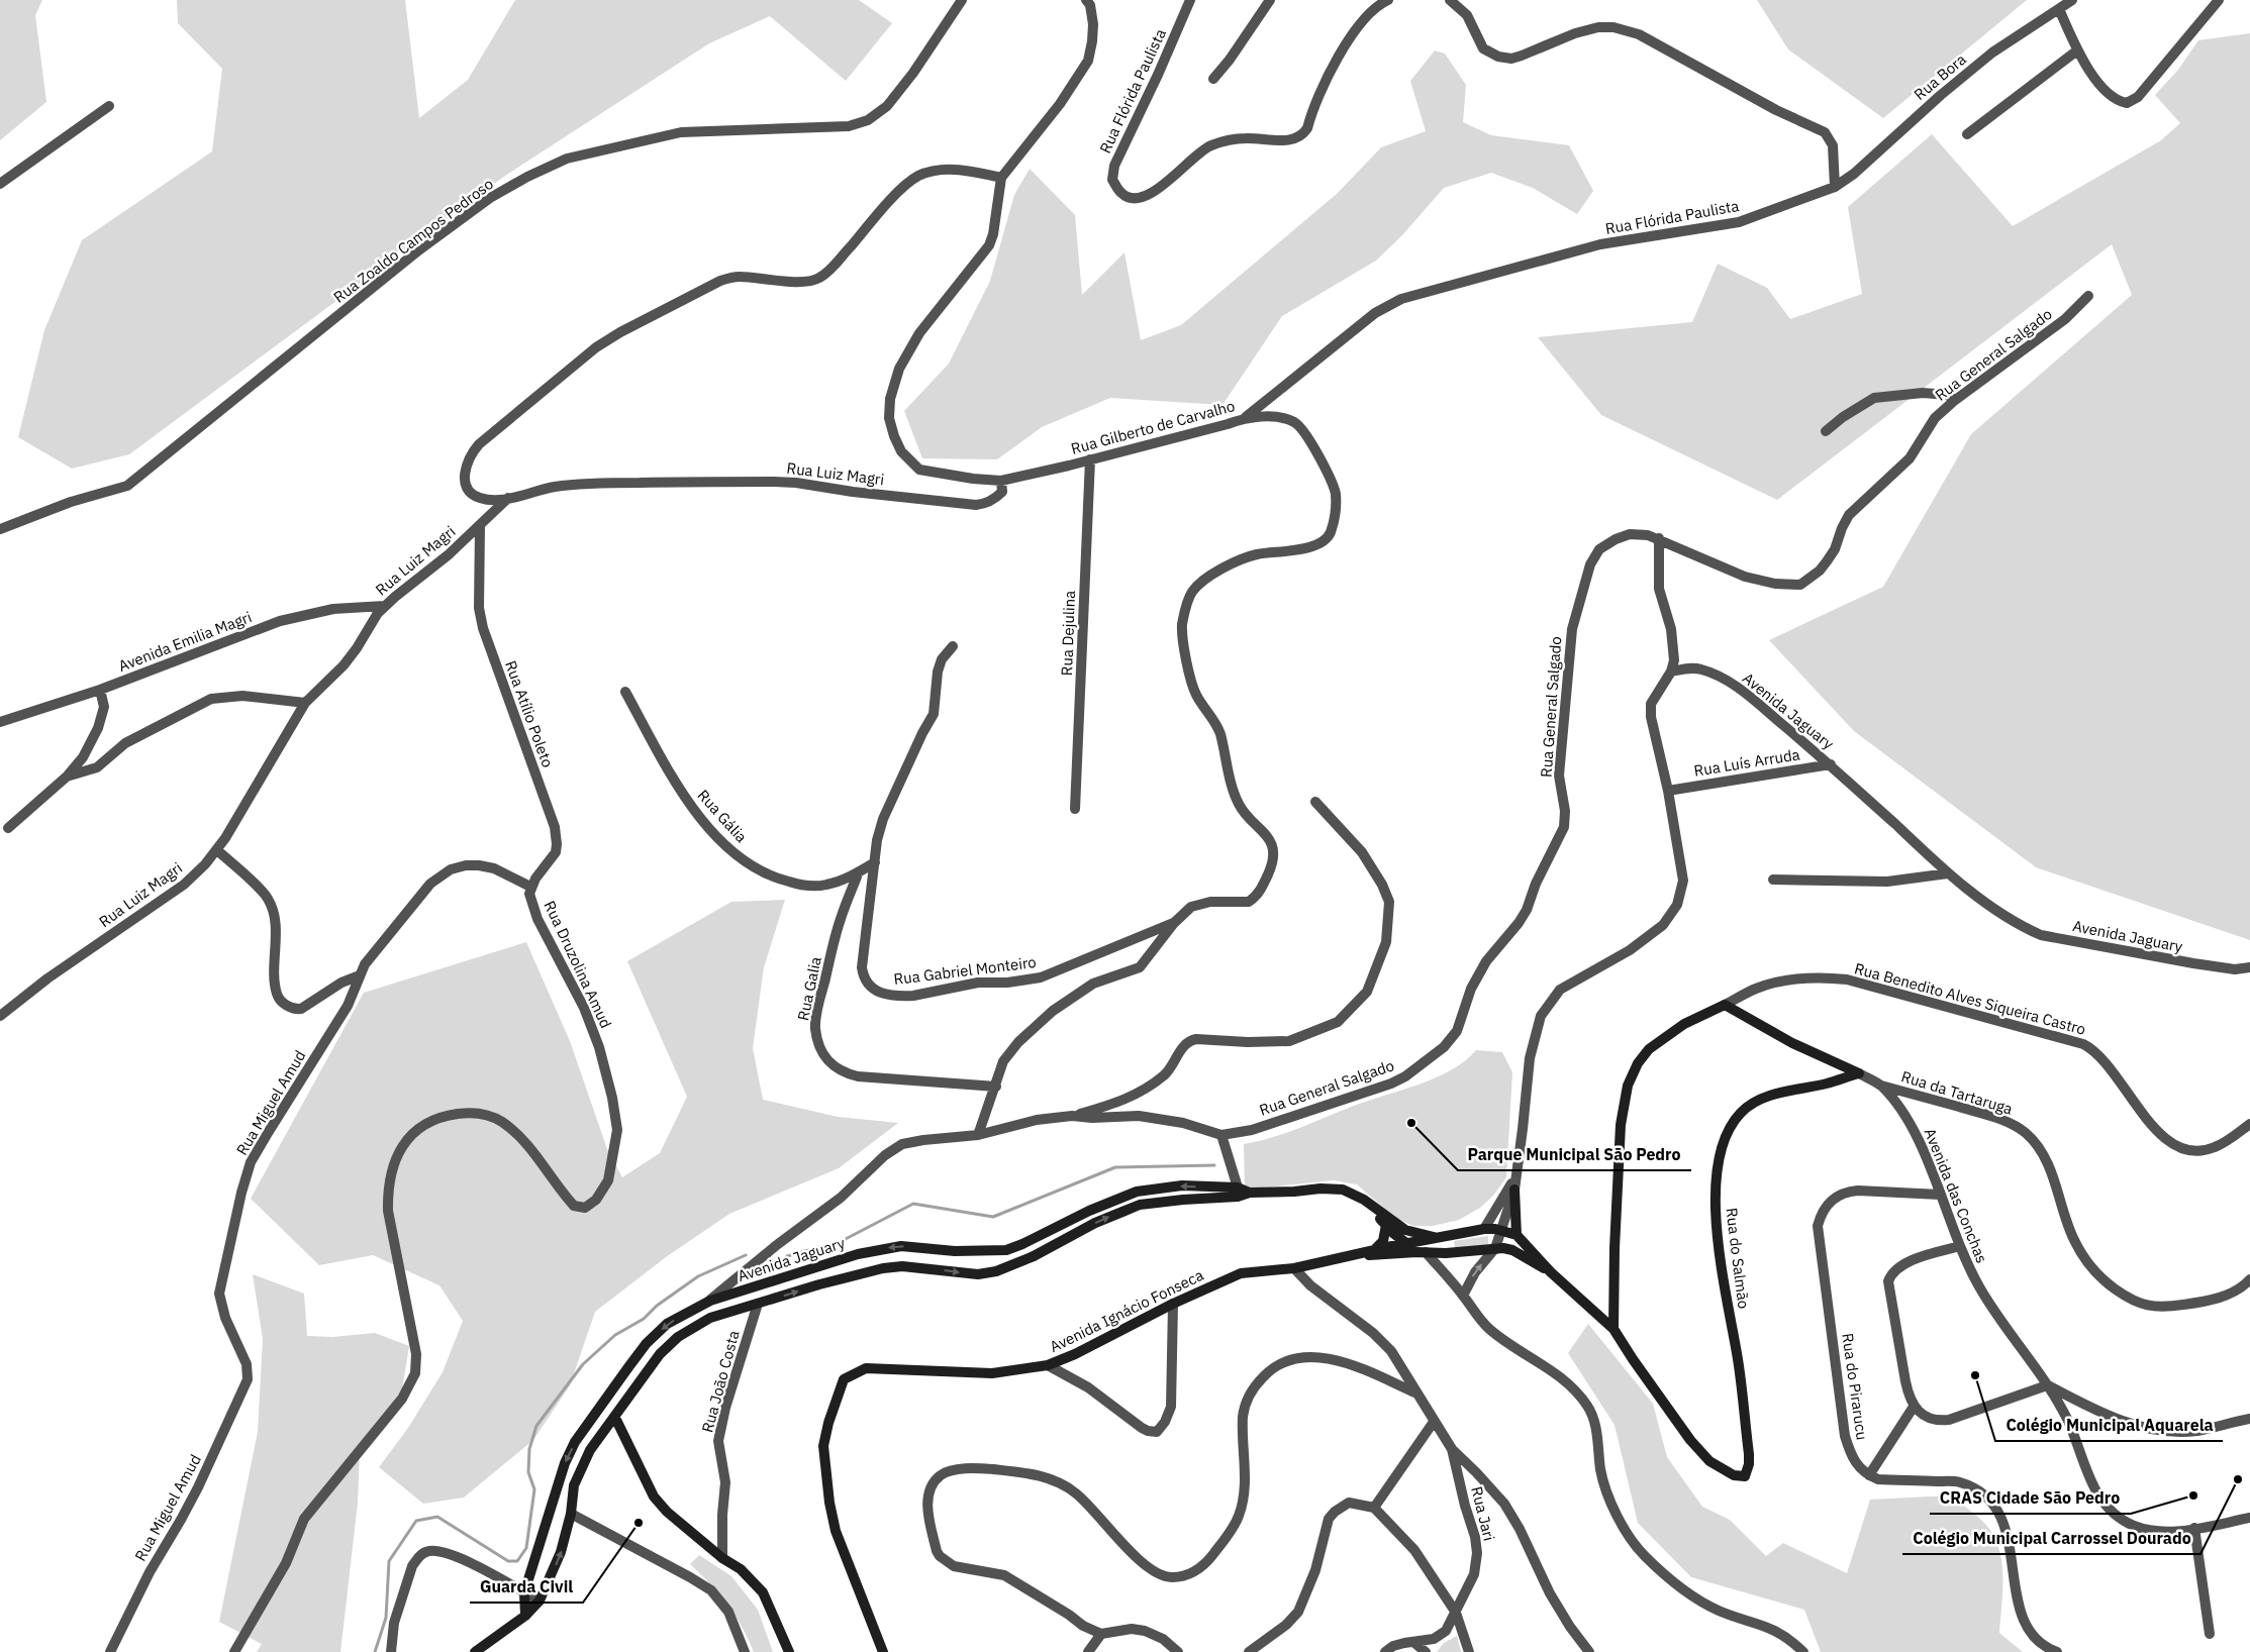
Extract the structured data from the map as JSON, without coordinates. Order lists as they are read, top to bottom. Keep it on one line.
{"streets":{"street":["Rua Bora","Rua Flórida Paulista","Rua Zoaldo Campos Pedroso","Rua General Salgado","Rua Gilberto de Carvalho","Rua Luiz Magri","Rua Dejulina","Avenida Emilia Magri","Avenida Jaguary","Rua Atílio Poleto","Rua Luís Arruda","Rua Gália","Rua Druzolina Amud","Rua Gabriel Monteiro","Rua Galia","Rua Benedito Alves Siqueira Castro","Rua da Tartaruga","Rua Miguel Amud","Avenida das Conchas","Rua do Salmão","Avenida Ignácio Fonseca","Rua João Costa","Rua do Pirarucu","Rua Jari"]},"crossings":[["Rua Bora","Rua Flórida Paulista"],["Rua Flórida Paulista","Rua Gilberto de Carvalho"],["Rua General Salgado","Rua Gilberto de Carvalho"],["Rua General Salgado","Avenida Jaguary"],["Rua Gilberto de Carvalho","Rua Luiz Magri"],["Rua Gilberto de Carvalho","Rua Dejulina"],["Rua Gilberto de Carvalho","Rua Gabriel Monteiro"],["Rua Gilberto de Carvalho","Rua Galia"],["Rua Luiz Magri","Avenida Emilia Magri"],["Rua Luiz Magri","Rua Atílio Poleto"],["Avenida Jaguary","Rua Luís Arruda"],["Avenida Jaguary","Avenida Ignácio Fonseca"],["Avenida Jaguary","Rua João Costa"],["Rua Atílio Poleto","Rua Druzolina Amud"],["Rua Atílio Poleto","Rua Miguel Amud"],["Rua Gália","Rua Gabriel Monteiro"],["Rua Gália","Rua Galia"],["Rua Druzolina Amud","Rua Miguel Amud"],["Rua Benedito Alves Siqueira Castro","Avenida das Conchas"],["Rua da Tartaruga","Avenida das Conchas"],["Avenida das Conchas","Rua do Salmão"],["Avenida das Conchas","Rua do Pirarucu"]],"places":["Parque Municipal São Pedro","Colégio Municipal Aquarela","Colégio Municipal Carrossel Dourado","CRAS Cidade São Pedro","Guarda Civil"]}
